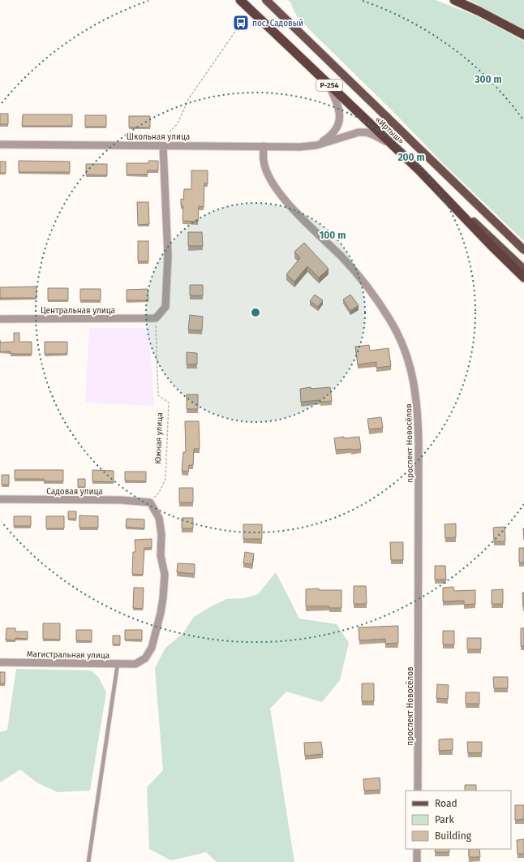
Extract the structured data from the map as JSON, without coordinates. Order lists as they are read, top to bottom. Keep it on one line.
{"streets":{"highway":["Р-254","«Иртыш»"],"street":["Школьная улица","Центральная улица","проспект Новосёлов","Садовая улица","Магистральная улица"],"path":["Южная улица"]},"crossings":[["«Иртыш»","Школьная улица"],["Школьная улица","проспект Новосёлов"],["Центральная улица","Южная улица"],["Южная улица","Садовая улица"],["Южная улица","Магистральная улица"],["Садовая улица","Магистральная улица"]],"places":{"bus stop":["пос. Садовый"]},"legend":["Road","Park","Building"],"rings":["300 m","200 m","100 m"]}
